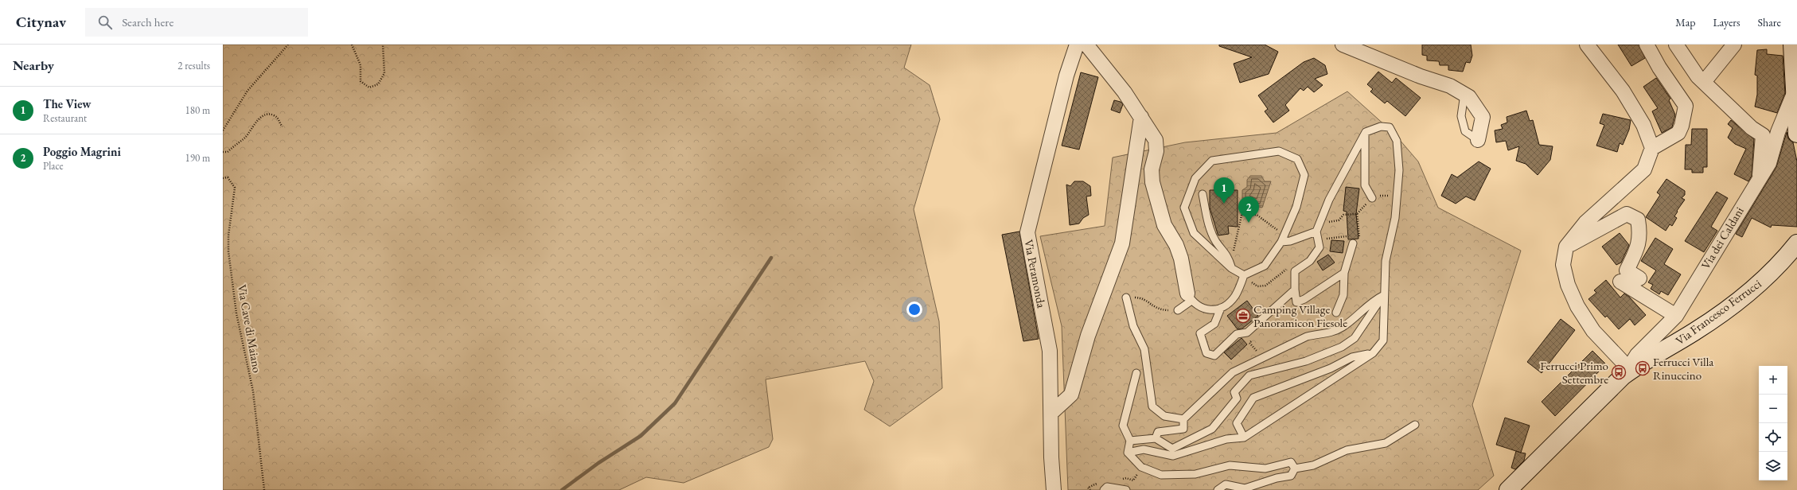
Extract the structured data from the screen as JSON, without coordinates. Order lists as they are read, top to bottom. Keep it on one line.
{"streets":{"main road":["Via Francesco Ferrucci"],"street":["Via dei Caldani","Via Peramonda"],"path":["Via Cave di Maiano"]},"crossings":[["Via dei Caldani","Via Francesco Ferrucci"]],"places":{"office":["Camping Village Panoramicon Fiesole"],"bus stop":["Ferrucci Villa Rinuccino","Ferrucci Primo Settembre"]},"page":{"header":"Citynav","search":"Search here","nav":["Map","Layers","Share"],"heading":["Nearby","2 results"],"list":[{"mark":"1","name":"The View","note":"Restaurant","value":"180 m"},{"mark":"2","name":"Poggio Magrini","note":"Place","value":"190 m"}],"pins":["1","2"],"map_buttons":["+","−"]}}
